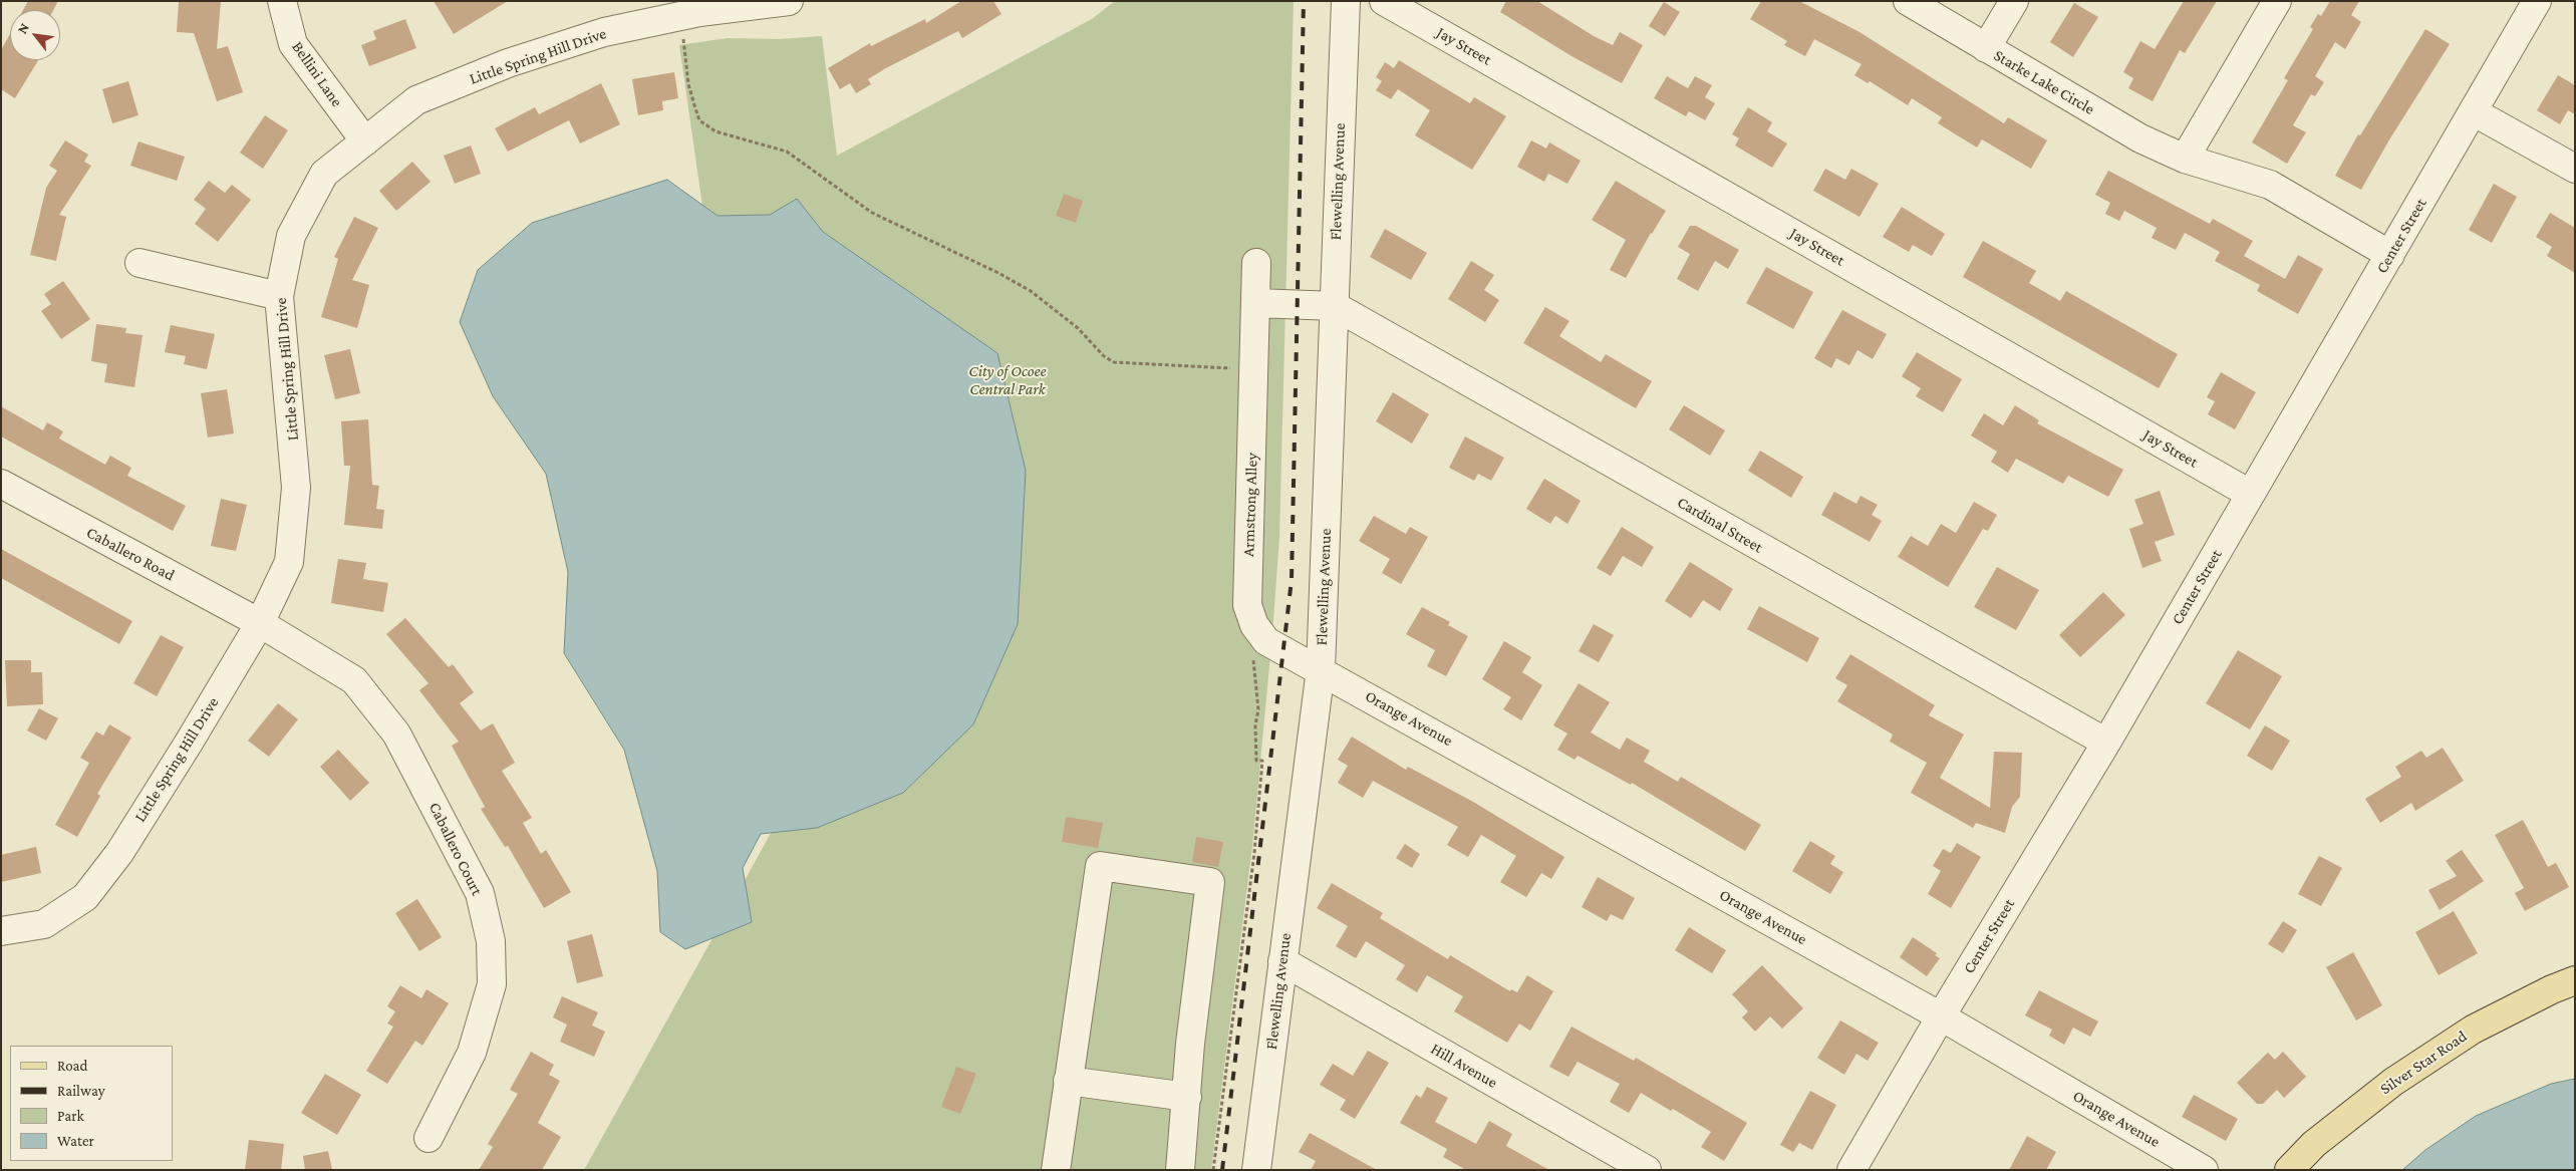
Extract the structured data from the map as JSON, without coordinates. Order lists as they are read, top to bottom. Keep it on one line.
{"streets":{"main road":["Silver Star Road"],"street":["Jay Street","Little Spring Hill Drive","Bellini Lane","Starke Lake Circle","Flewelling Avenue","Center Street","Armstrong Alley","Cardinal Street","Caballero Road","Orange Avenue","Caballero Court","Hill Avenue"]},"crossings":[["Jay Street","Center Street"],["Little Spring Hill Drive","Bellini Lane"],["Little Spring Hill Drive","Caballero Road"],["Little Spring Hill Drive","Caballero Court"],["Starke Lake Circle","Center Street"],["Flewelling Avenue","Armstrong Alley"],["Flewelling Avenue","Cardinal Street"],["Flewelling Avenue","Orange Avenue"],["Flewelling Avenue","Hill Avenue"],["Center Street","Cardinal Street"],["Center Street","Orange Avenue"],["Armstrong Alley","Orange Avenue"],["Caballero Road","Caballero Court"]],"parks":["City of Ocoee Central Park"],"legend":["Road","Railway","Park","Water"],"north":"top left"}
